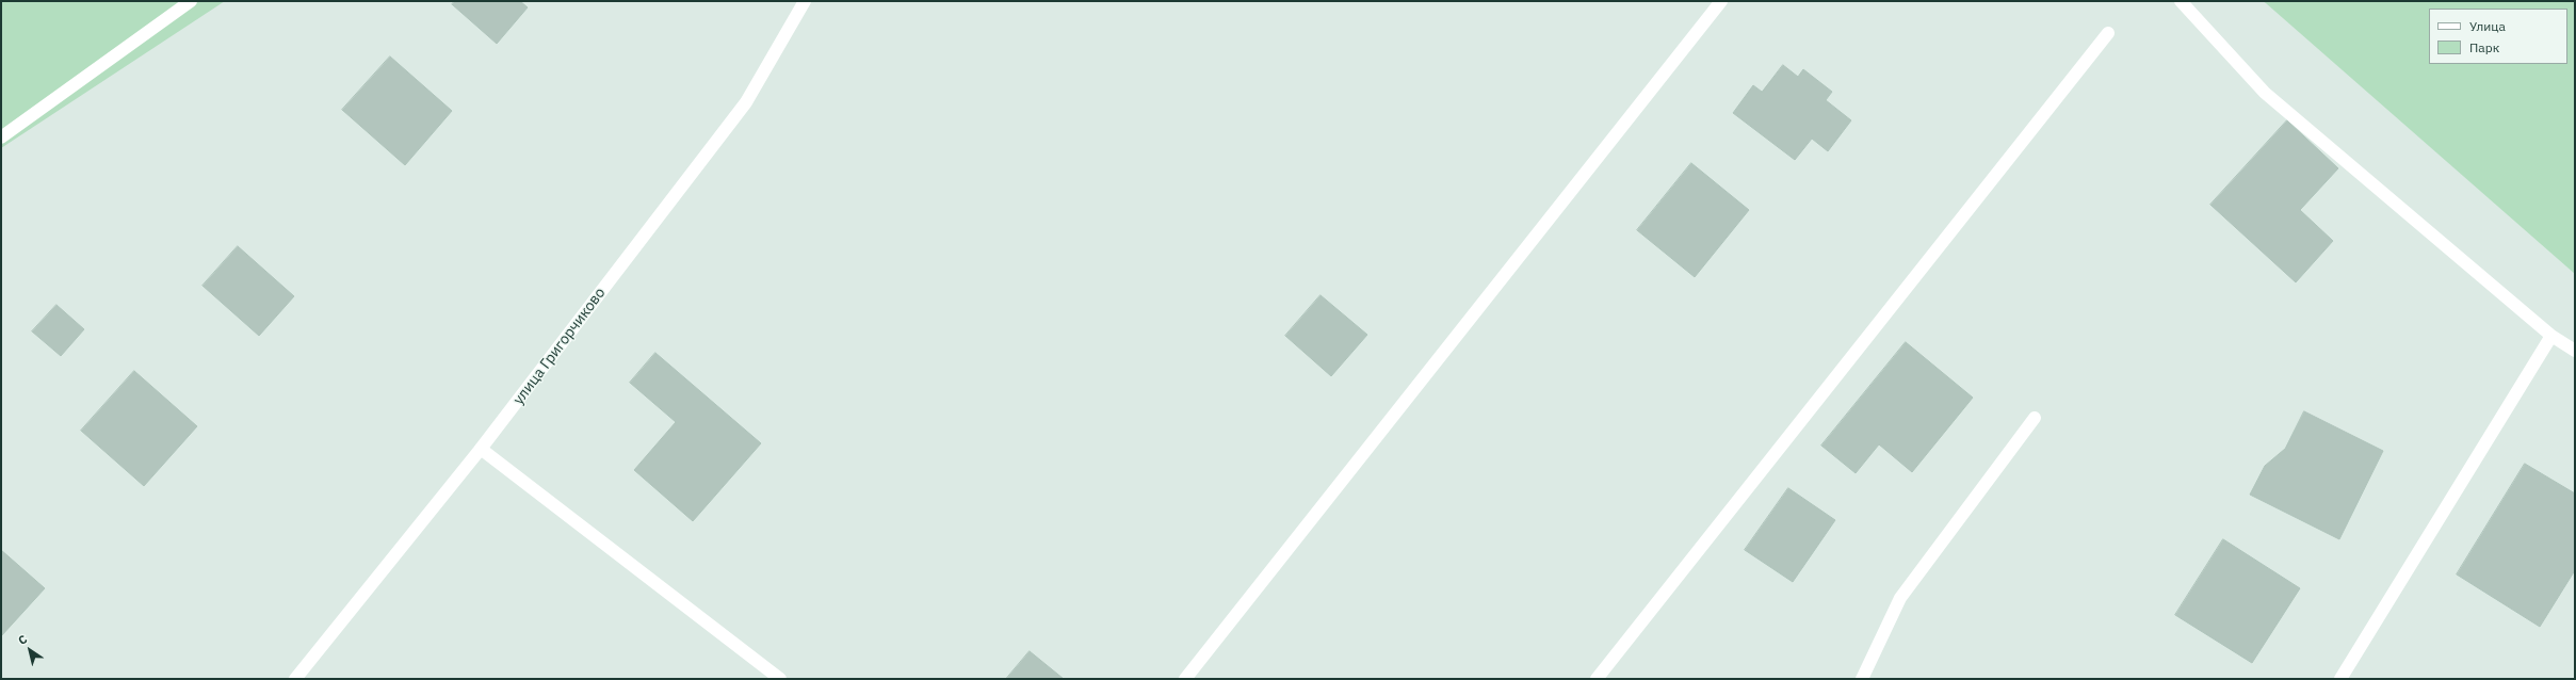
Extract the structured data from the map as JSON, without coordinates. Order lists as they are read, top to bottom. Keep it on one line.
{"streets":{"street":["улица Григорчиково"]},"legend":["Улица","Парк"],"north":"top left"}
